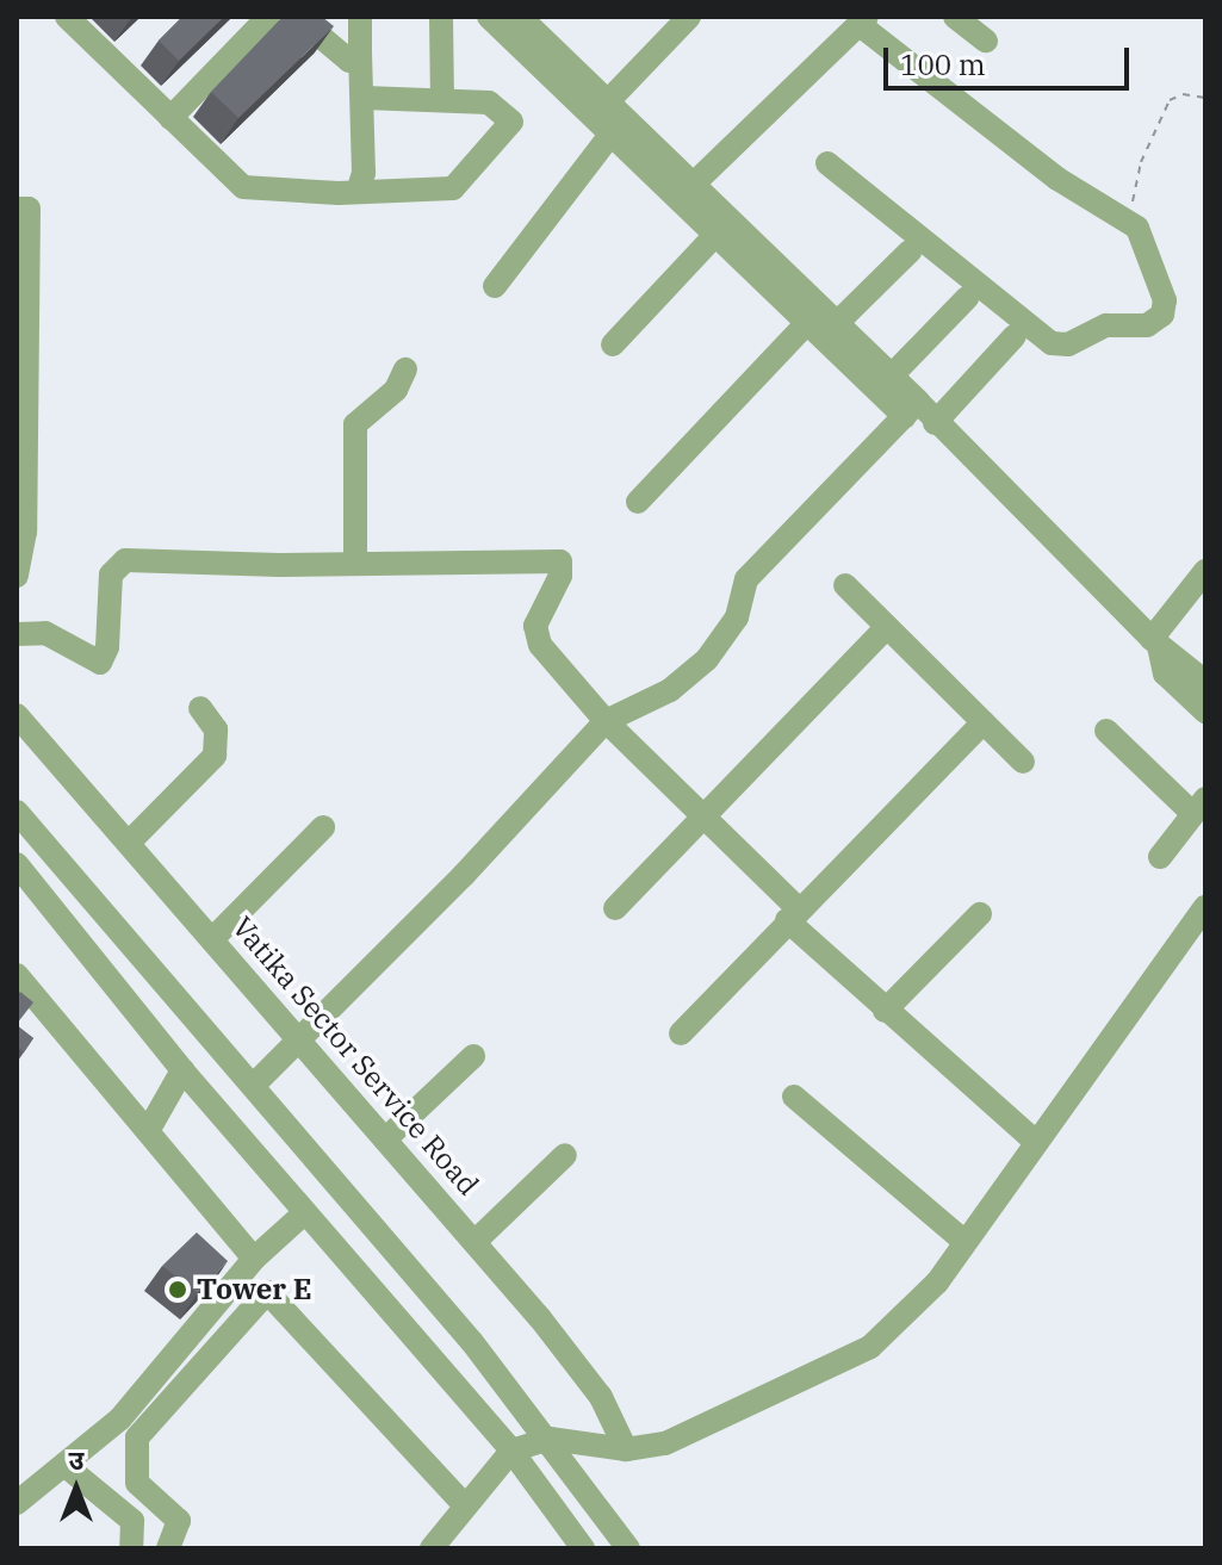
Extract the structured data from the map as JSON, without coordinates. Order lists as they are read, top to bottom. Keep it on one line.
{"streets":{"street":["Vatika Sector Service Road"]},"places":["Tower E"],"scale_bar":"100 m","north":"top"}
